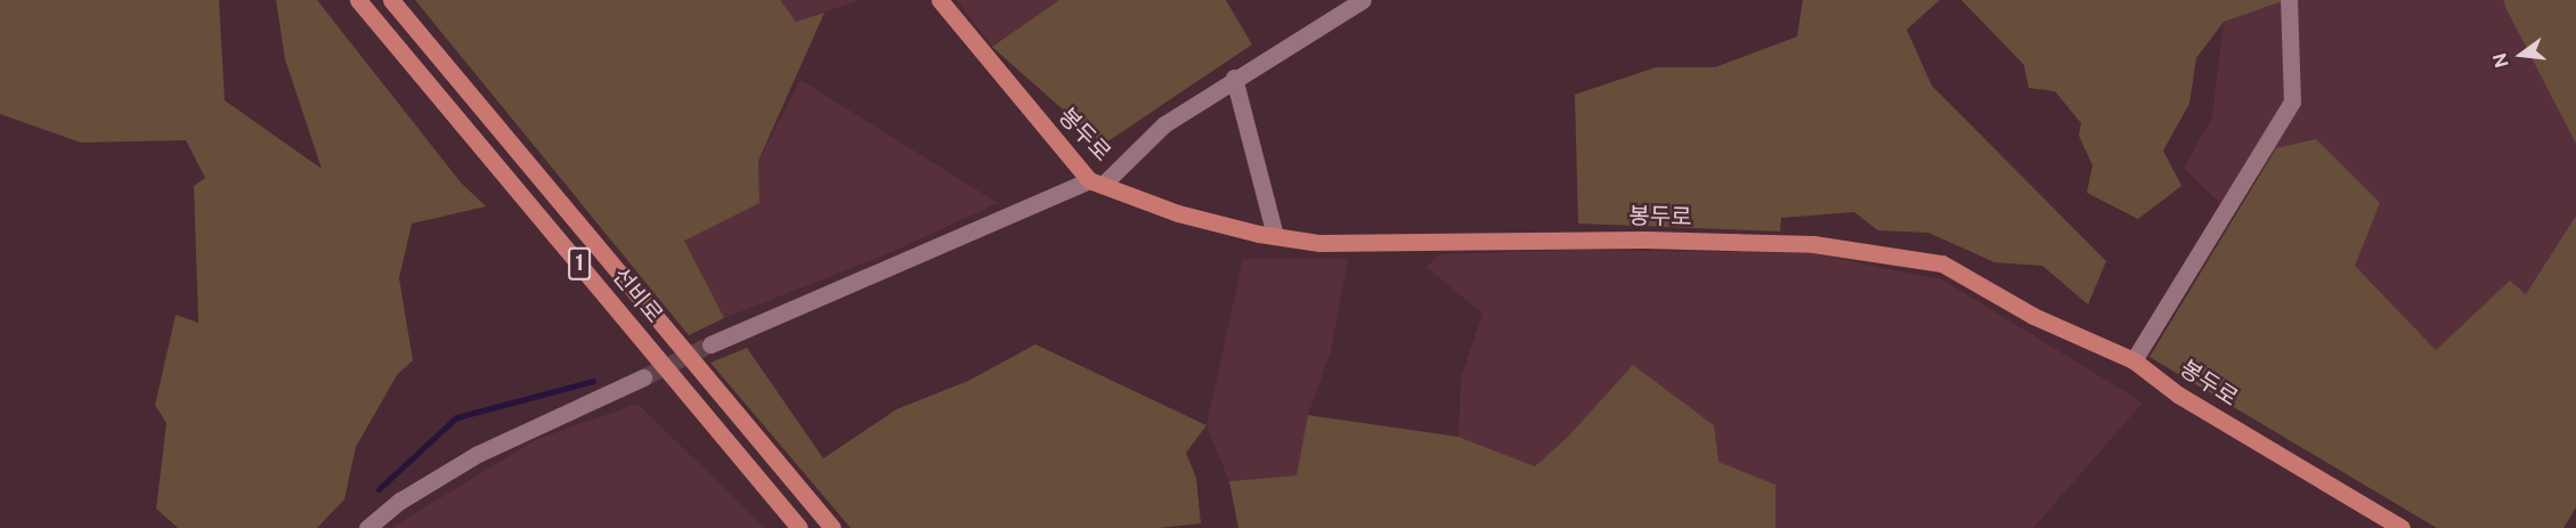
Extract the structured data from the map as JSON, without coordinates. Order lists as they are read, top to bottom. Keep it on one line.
{"streets":{"main road":["봉두로","1","선비로"]},"north":"left"}
